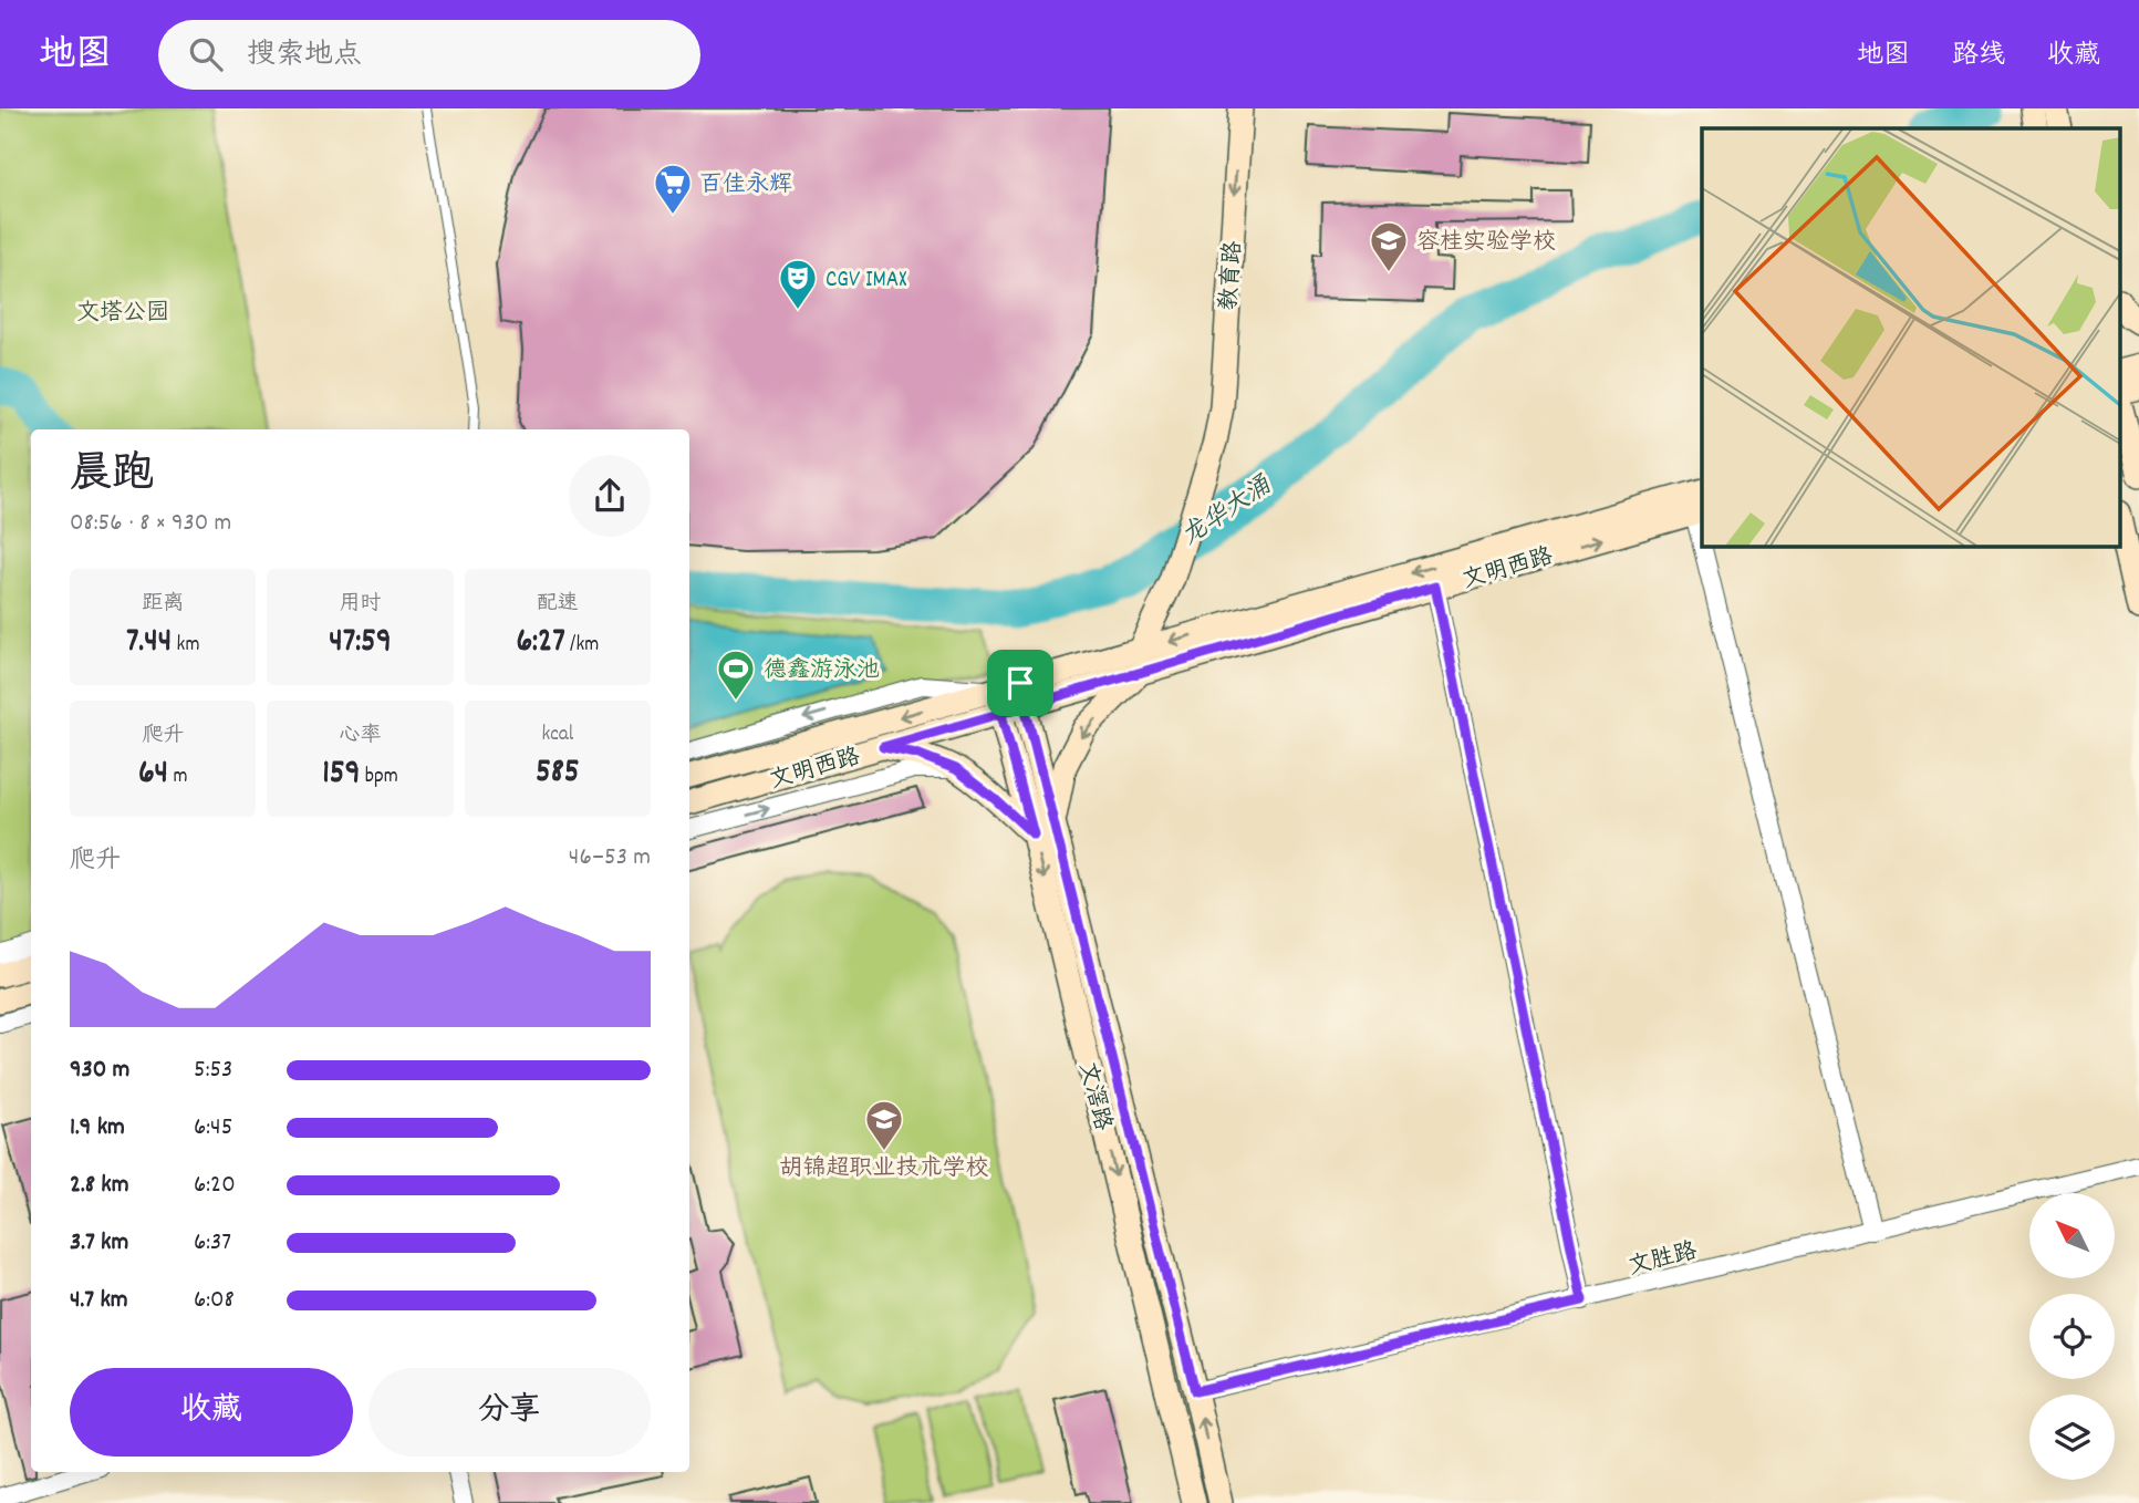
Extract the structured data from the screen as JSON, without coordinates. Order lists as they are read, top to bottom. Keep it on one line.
{"streets":{"street":["教育路","文明西路","文滘路","文胜路"]},"crossings":[["教育路","文明西路"],["文明西路","文滘路"],["文滘路","文胜路"]],"one_way":["教育路"],"water":["龙华大涌"],"parks":["文塔公园"],"places":{"supermarket":["百佳永辉"],"school or university":["容桂实验学校","胡锦超职业技术学校"],"theatre":["CGV IMAX"],"sports":["德鑫游泳池"]},"north":"top left","page":{"header":"地图","search":"搜索地点","nav":["地图","路线","收藏"],"heading":["晨跑","08:56 · 8 × 930 m"],"stats":[["距离","7.44 km"],["用时","47:59"],["配速","6:27 /km"],["爬升","64 m"],["心率","159 bpm"],["kcal","585"]],"chart":["爬升","46–53 m"],"list":[{"name":"930 m","note":"5:53"},{"name":"1.9 km","note":"6:45"},{"name":"2.8 km","note":"6:20"},{"name":"3.7 km","note":"6:37"},{"name":"4.7 km","note":"6:08"}],"buttons":["收藏","分享"]}}
